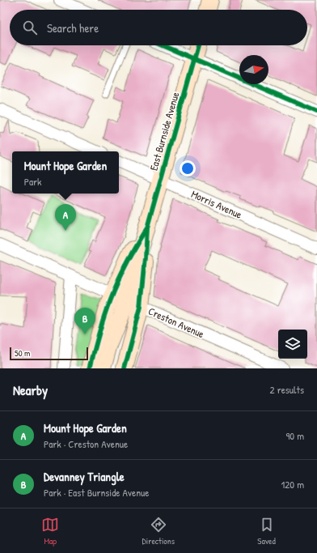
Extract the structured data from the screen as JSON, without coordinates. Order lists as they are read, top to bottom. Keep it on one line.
{"streets":{"main road":["East Burnside Avenue"],"street":["Morris Avenue","Creston Avenue"]},"crossings":[["East Burnside Avenue","Morris Avenue"],["East Burnside Avenue","Creston Avenue"]],"scale_bar":"50 m","north":"right","page":{"search":"Search here","popup":["Mount Hope Garden","Park"],"pins":["A","B"],"scale":"50 m","heading":["Nearby","2 results"],"list":[{"mark":"A","name":"Mount Hope Garden","note":"Park · Creston Avenue","value":"90 m"},{"mark":"B","name":"Devanney Triangle","note":"Park · East Burnside Avenue","value":"120 m"}],"nav":["Map","Directions","Saved"]}}
